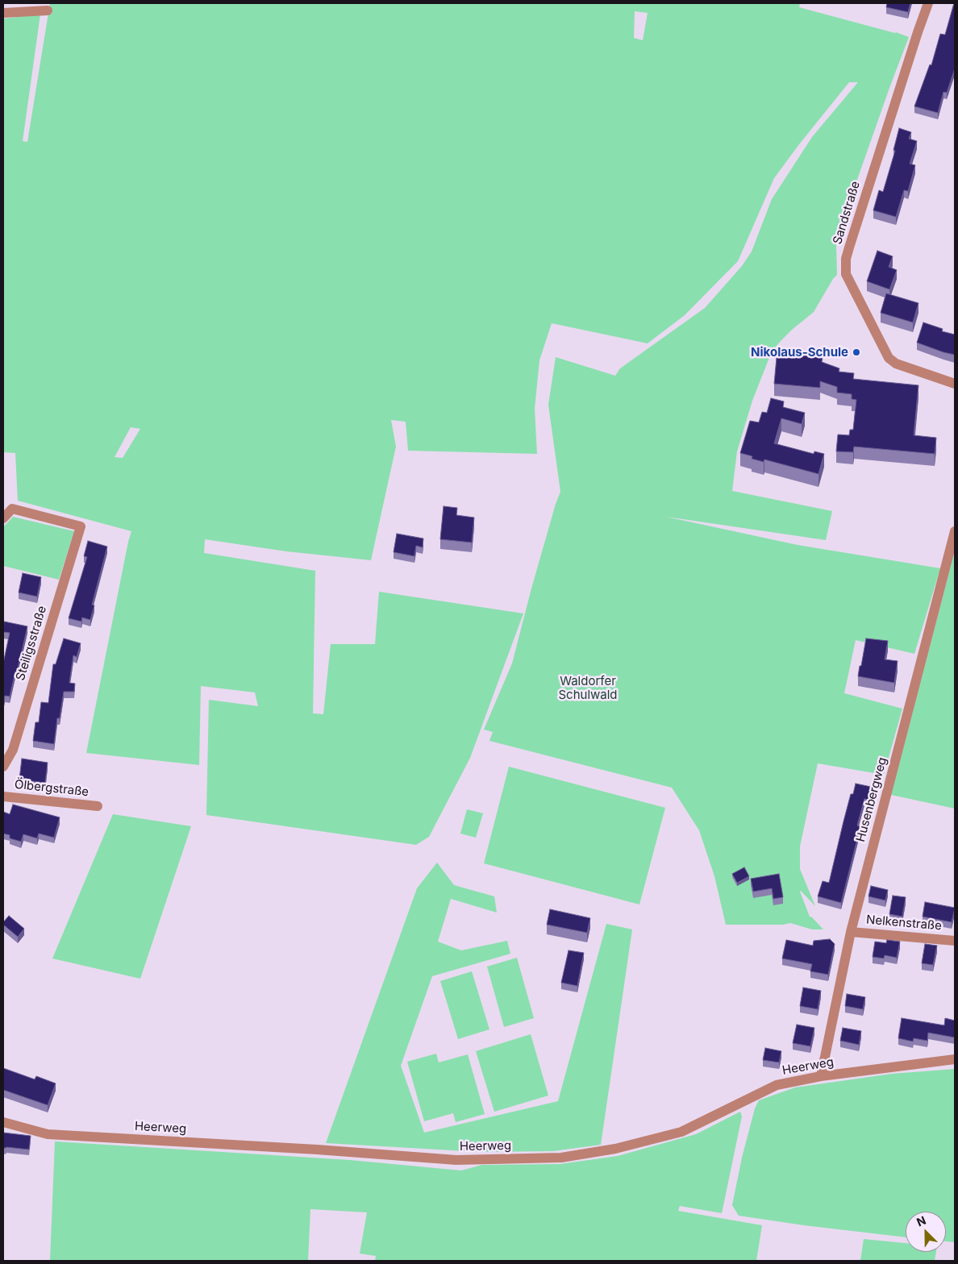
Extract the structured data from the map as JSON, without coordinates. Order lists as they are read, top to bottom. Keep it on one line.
{"streets":{"street":["Sandstraße","Steiligsstraße","Ölbergstraße","Husenbergweg","Nelkenstraße","Heerweg"]},"crossings":[["Husenbergweg","Nelkenstraße"],["Husenbergweg","Heerweg"]],"parks":["Waldorfer Schulwald"],"places":["Nikolaus-Schule"],"north":"top left"}
